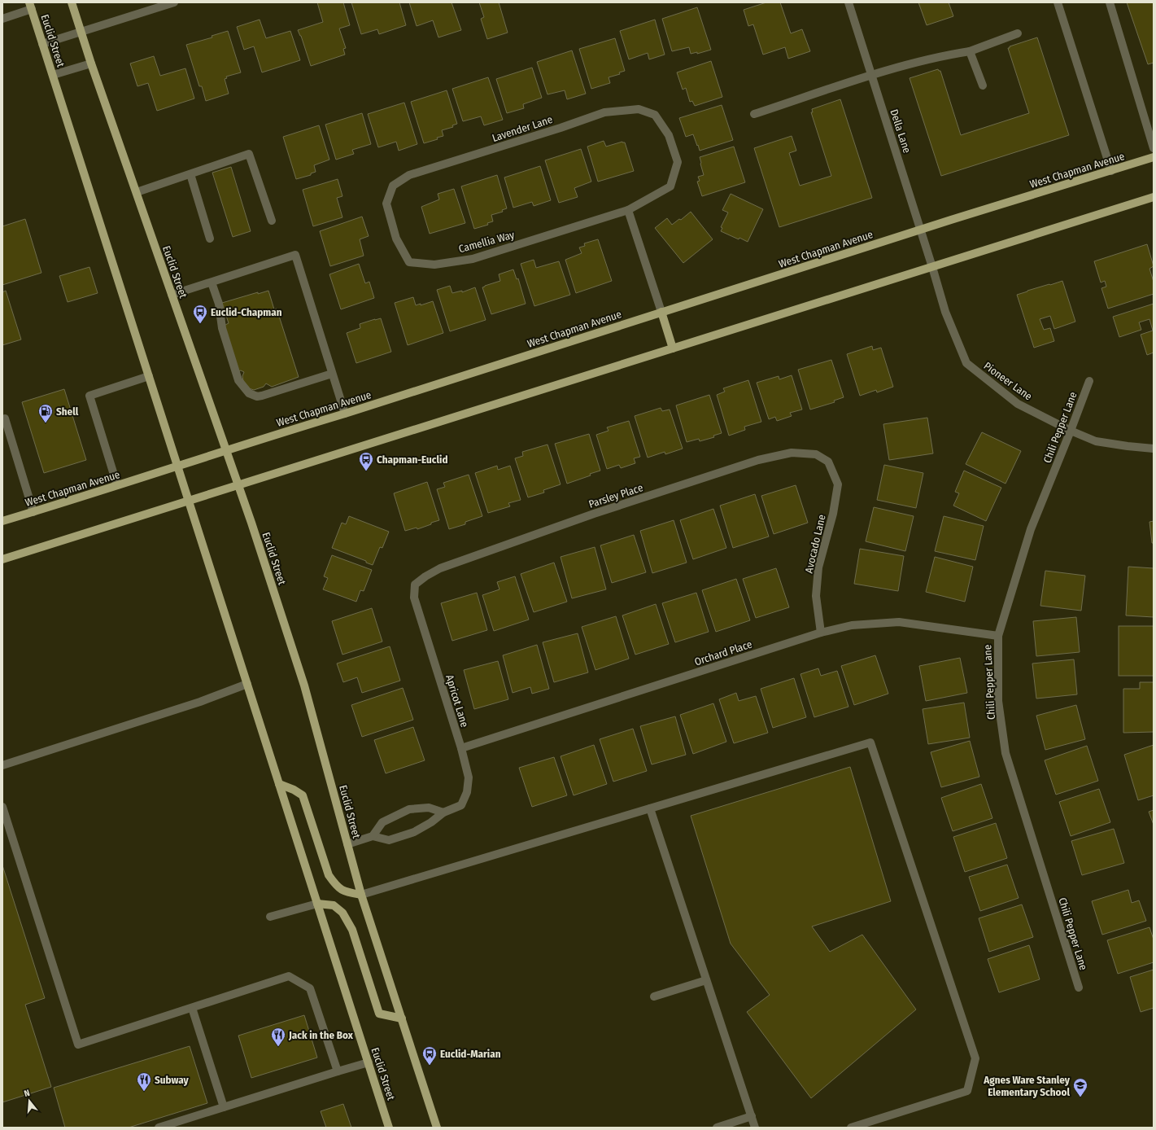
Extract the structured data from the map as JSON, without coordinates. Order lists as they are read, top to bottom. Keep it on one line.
{"streets":{"main road":["Euclid Street","West Chapman Avenue"],"street":["Lavender Lane","Della Lane","Camellia Way","Pioneer Lane","Chili Pepper Lane","Parsley Place","Avocado Lane","Orchard Place","Apricot Lane"]},"crossings":[["Euclid Street","West Chapman Avenue"],["Lavender Lane","Camellia Way"],["Della Lane","West Chapman Avenue"],["Della Lane","Pioneer Lane"],["Pioneer Lane","Chili Pepper Lane"],["Chili Pepper Lane","Orchard Place"],["Parsley Place","Avocado Lane"],["Parsley Place","Apricot Lane"],["Avocado Lane","Orchard Place"],["Orchard Place","Apricot Lane"]],"places":{"bus stop":["Euclid-Chapman","Chapman-Euclid","Euclid-Marian"],"fuel station":["Shell"],"restaurant":["Jack in the Box","Subway"],"school or university":["Agnes Ware Stanley Elementary School"]},"north":"top"}
